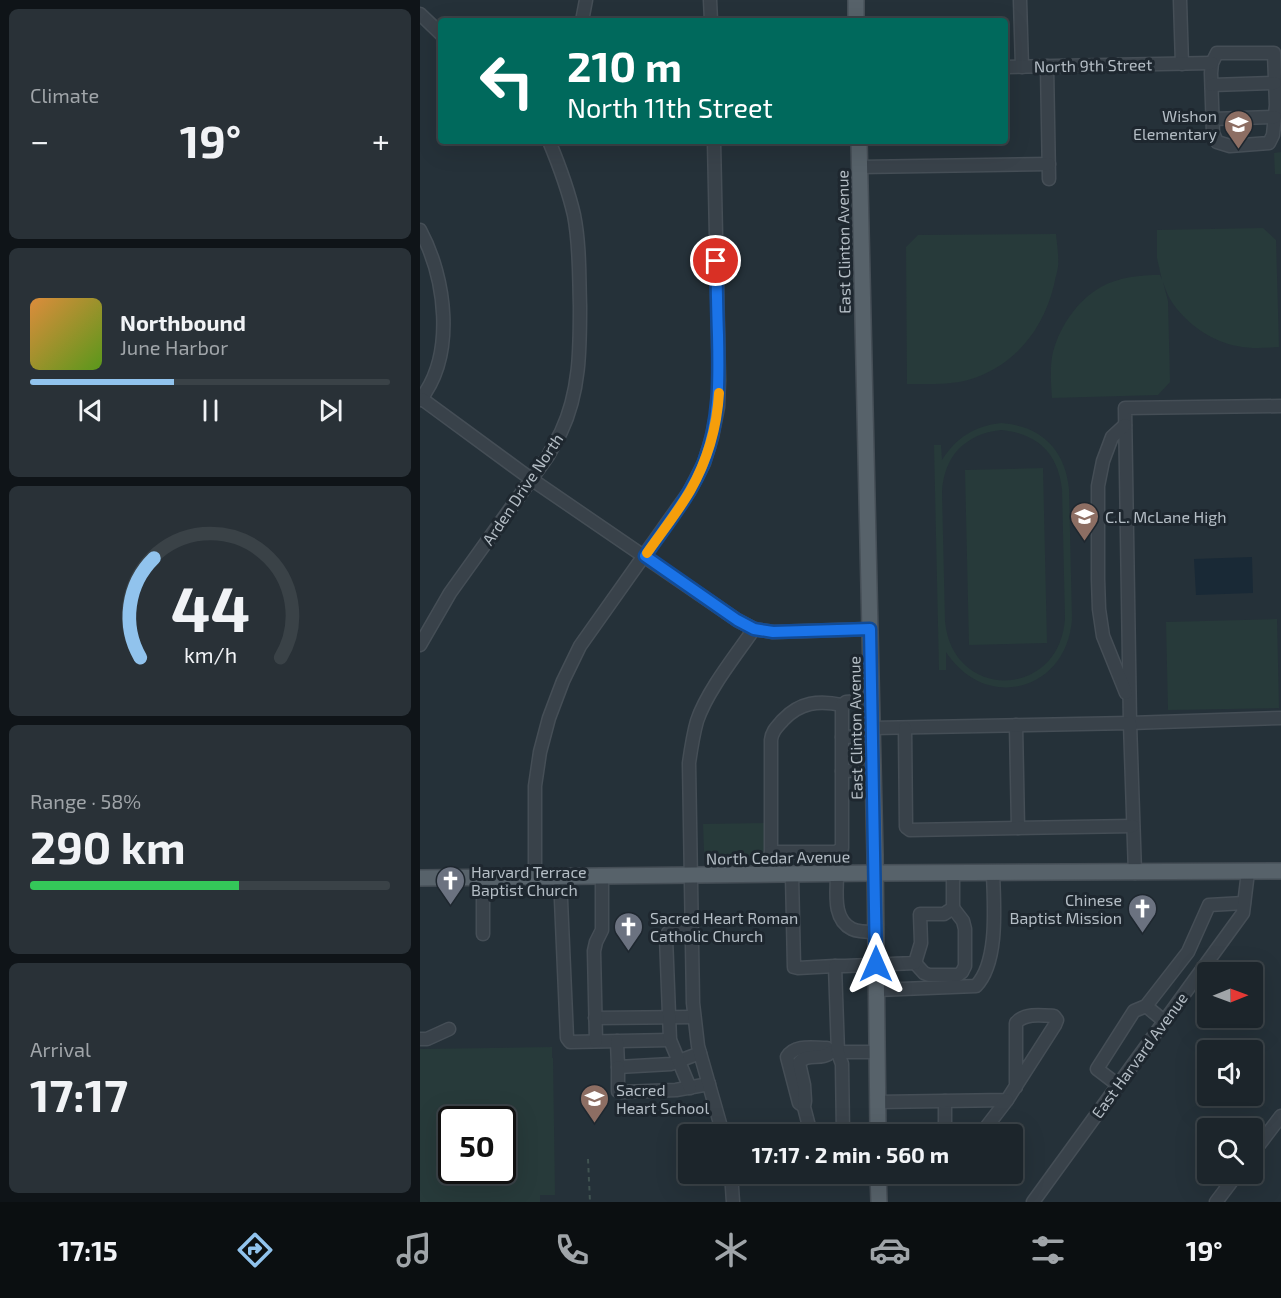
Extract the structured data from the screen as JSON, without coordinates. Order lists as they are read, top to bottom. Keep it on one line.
{"streets":{"main road":["East Clinton Avenue","North Cedar Avenue"],"street":["North 9th Street","Arden Drive North","East Harvard Avenue"]},"crossings":[["East Clinton Avenue","North Cedar Avenue"],["North Cedar Avenue","East Harvard Avenue"]],"places":{"school or university":["Wishon Elementary","C.L. McLane High","Sacred Heart School"],"church":["Harvard Terrace Baptist Church","Chinese Baptist Mission","Sacred Heart Roman Catholic Church"]},"north":"right","page":{"tile":["Climate",["Range · 58%","290 km"],["Arrival","17:17"]],"turn":["210 m","North 11th Street"],"heat":["−","19°","+"],"song":["Northbound","June Harbor"],"limit":"50","trip":"17:17 · 2 min · 560 m","tabs":["17:15","19°"],"gauge":["44","km/h"]}}
